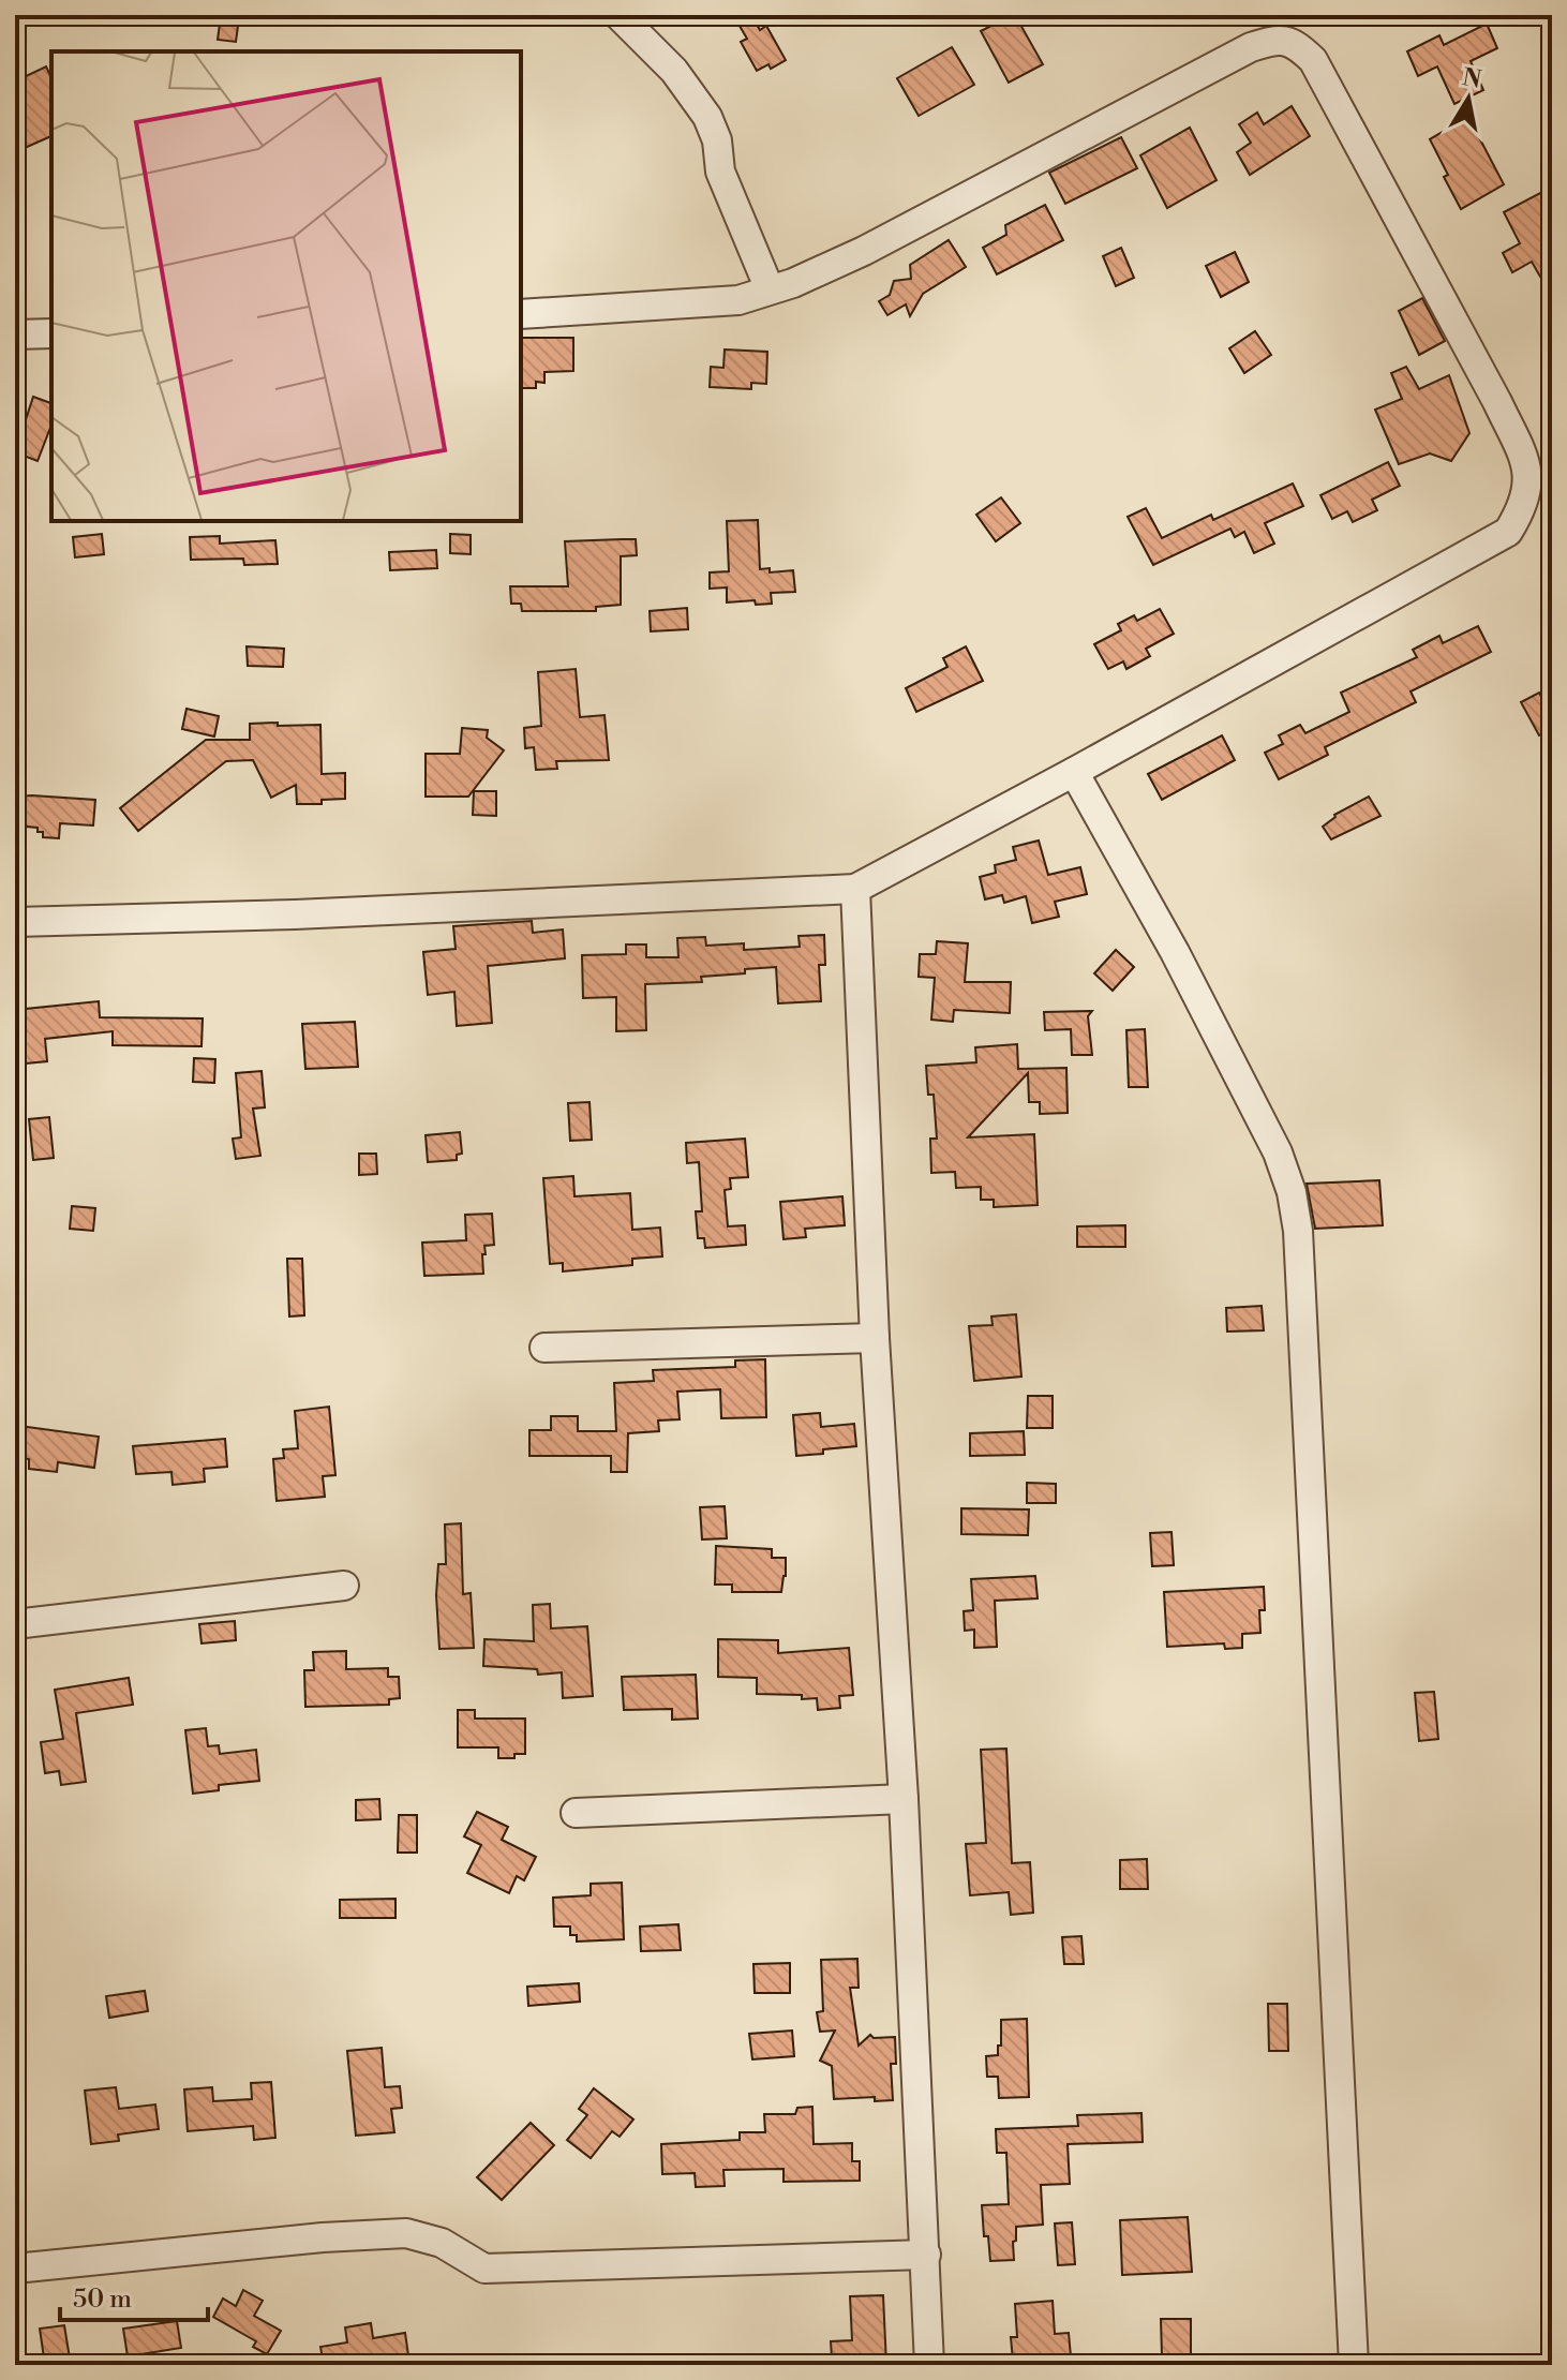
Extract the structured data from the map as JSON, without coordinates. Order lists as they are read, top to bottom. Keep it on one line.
{"scale_bar":"50 m","north":"top"}
